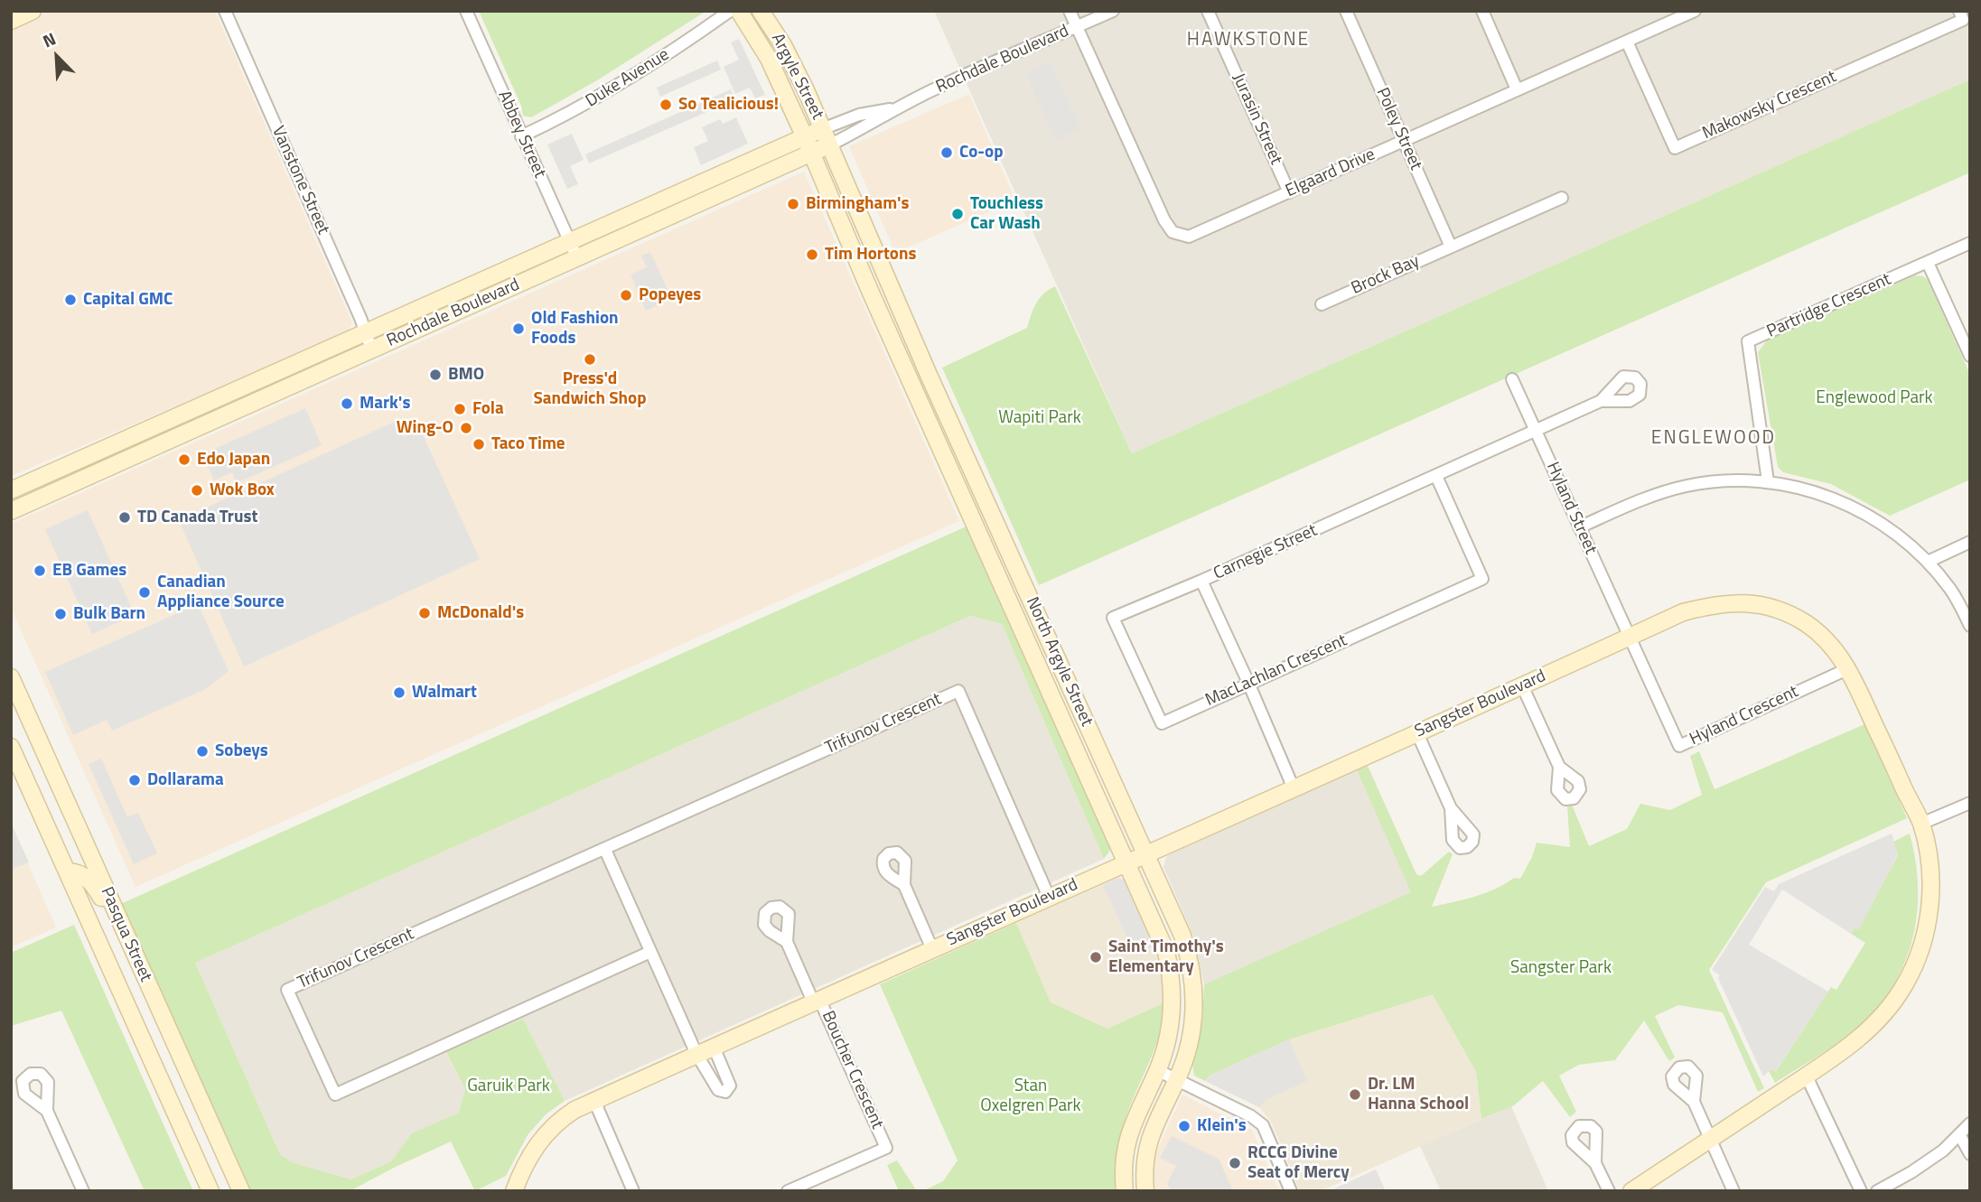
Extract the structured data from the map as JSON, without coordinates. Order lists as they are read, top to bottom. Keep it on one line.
{"streets":{"street":["Rochdale Boulevard","Argyle Street","Duke Avenue","Makowsky Crescent","Jurasin Street","Poley Street","Abbey Street","Elgaard Drive","Vanstone Street","Brock Bay","Partridge Crescent","Hyland Street","Carnegie Street","North Argyle Street","MacLachlan Crescent","Sangster Boulevard","Hyland Crescent","Trifunov Crescent","Pasqua Street","Boucher Crescent"]},"crossings":[["Rochdale Boulevard","Argyle Street"],["Rochdale Boulevard","Abbey Street"],["Rochdale Boulevard","Elgaard Drive"],["Rochdale Boulevard","Vanstone Street"],["Rochdale Boulevard","North Argyle Street"],["Argyle Street","North Argyle Street"],["Duke Avenue","Abbey Street"],["Makowsky Crescent","Elgaard Drive"],["Jurasin Street","Elgaard Drive"],["Poley Street","Elgaard Drive"],["Poley Street","Brock Bay"],["Hyland Street","Carnegie Street"],["Hyland Street","Sangster Boulevard"],["Hyland Street","Hyland Crescent"],["Carnegie Street","MacLachlan Crescent"],["Carnegie Street","Sangster Boulevard"],["North Argyle Street","Sangster Boulevard"],["Sangster Boulevard","Hyland Crescent"],["Sangster Boulevard","Trifunov Crescent"],["Sangster Boulevard","Boucher Crescent"]],"districts":["HAWKSTONE","ENGLEWOOD"],"parks":["Englewood Park","Wapiti Park","Sangster Park","Garuik Park","Stan Oxelgren Park"],"places":["So Tealicious!","Co-op","Birmingham's","Touchless Car Wash","Tim Hortons","Popeyes","Capital GMC","Old Fashion Foods","Press'd Sandwich Shop","BMO","Mark's","Fola","Wing-O","Taco Time","Edo Japan","Wok Box","TD Canada Trust","EB Games","Canadian Appliance Source","McDonald's","Bulk Barn","Walmart","Sobeys","Dollarama","Saint Timothy's Elementary","Dr. LM Hanna School","Klein's","RCCG Divine Seat of Mercy"],"north":"top left"}
